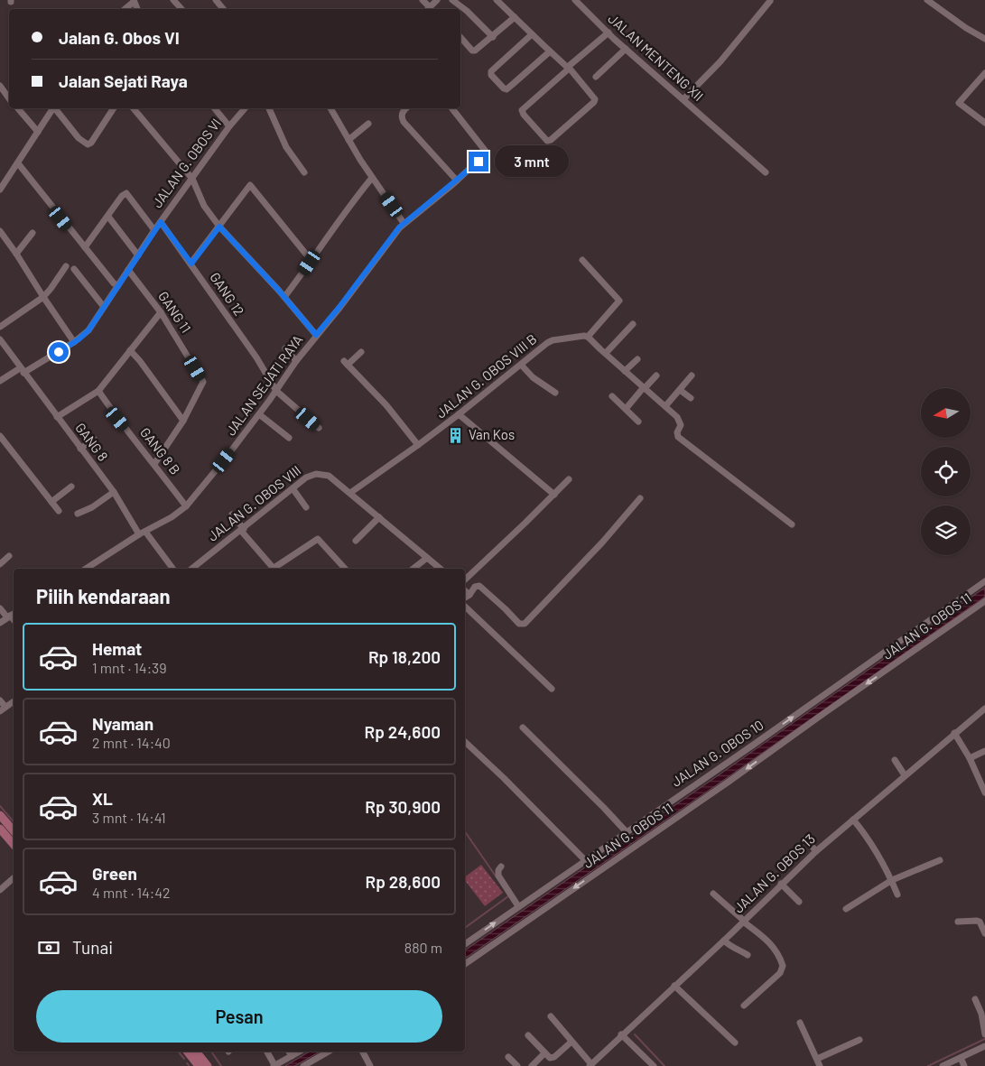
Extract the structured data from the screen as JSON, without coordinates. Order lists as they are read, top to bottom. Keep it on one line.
{"streets":{"street":["JALAN MENTENG XII","JALAN G. OBOS VI","GANG 12","GANG 11","JALAN G. OBOS VIII B","JALAN SEJATI RAYA","GANG 8","GANG 8 B","JALAN G. OBOS VIII","JALAN G. OBOS 11","JALAN G. OBOS 10","JALAN G. OBOS 13"]},"crossings":[["JALAN G. OBOS VI","GANG 12"],["JALAN G. OBOS VI","GANG 11"],["JALAN G. OBOS VI","GANG 8"],["GANG 12","JALAN SEJATI RAYA"],["GANG 11","GANG 8 B"],["JALAN G. OBOS VIII B","JALAN G. OBOS VIII"],["JALAN SEJATI RAYA","GANG 8"],["JALAN SEJATI RAYA","GANG 8 B"]],"one_way":["JALAN G. OBOS 11","JALAN G. OBOS 10"],"places":{"building":["Van Kos"]},"north":"left","page":{"banner":["Jalan G. Obos VI","Jalan Sejati Raya"],"bubble":"3 mnt","heading":"Pilih kendaraan","list":[{"name":"Hemat","note":"1 mnt · 14:39","value":"Rp 18,200"},{"name":"Nyaman","note":"2 mnt · 14:40","value":"Rp 24,600"},{"name":"XL","note":"3 mnt · 14:41","value":"Rp 30,900"},{"name":"Green","note":"4 mnt · 14:42","value":"Rp 28,600"}],"pay":["Tunai","880 m"],"buttons":"Pesan"}}
